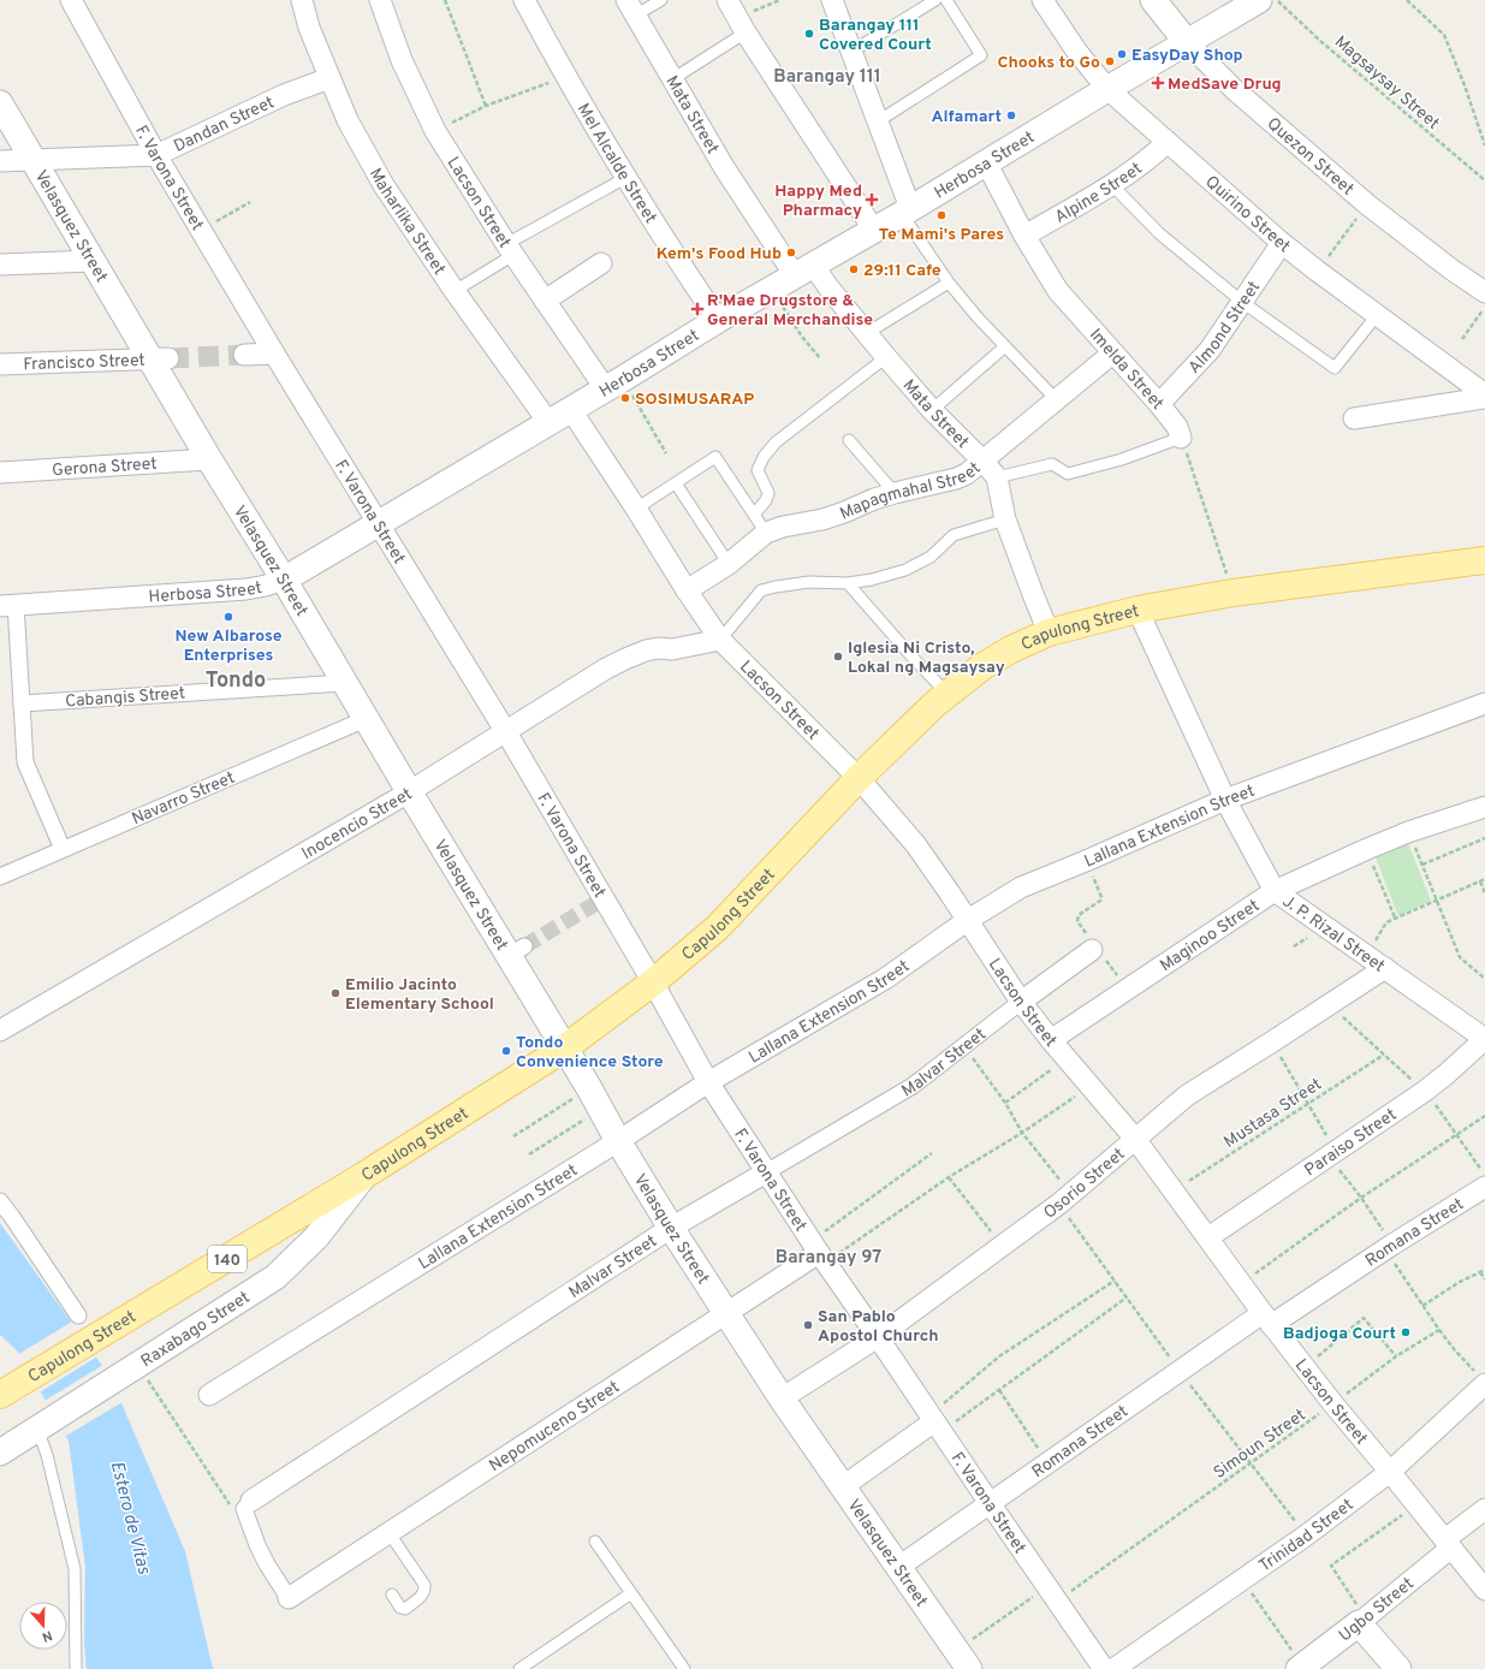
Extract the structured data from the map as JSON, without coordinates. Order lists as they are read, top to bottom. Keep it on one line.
{"streets":{"main road":["Capulong Street","140"],"street":["Mata Street","Dandan Street","Quezon Street","Mel Alcalde Street","Herbosa Street","F. Varona Street","Alpine Street","Lacson Street","Quirino Street","Maharlika Street","Velasquez Street","Almond Street","Francisco Street","Imelda Street","Gerona Street","Mapagmahal Street","Cabangis Street","Navarro Street","Inocencio Street","Lallana Extension Street","J. P. Rizal Street","Maginoo Street","Malvar Street","Paraiso Street","Osorio Street","Romana Street","Raxabago Street","Nepomuceno Street","Trinidad Street","Ugbo Street"],"path":["Magsaysay Street","Mustasa Street","Simoun Street"]},"crossings":[["Mata Street","Herbosa Street"],["Mata Street","Mapagmahal Street"],["Mata Street","Capulong Street"],["Dandan Street","F. Varona Street"],["Dandan Street","Maharlika Street"],["Dandan Street","Velasquez Street"],["Quezon Street","Herbosa Street"],["Mel Alcalde Street","Herbosa Street"],["Herbosa Street","F. Varona Street"],["Herbosa Street","Lacson Street"],["Herbosa Street","Quirino Street"],["Herbosa Street","Maharlika Street"],["Herbosa Street","Velasquez Street"],["Herbosa Street","Imelda Street"],["F. Varona Street","Capulong Street"],["F. Varona Street","Inocencio Street"],["F. Varona Street","Lallana Extension Street"],["F. Varona Street","Malvar Street"],["F. Varona Street","Osorio Street"],["F. Varona Street","Romana Street"],["F. Varona Street","Nepomuceno Street"],["F. Varona Street","Simoun Street"],["Alpine Street","Quirino Street"],["Alpine Street","Imelda Street"],["Lacson Street","Mapagmahal Street"],["Lacson Street","Capulong Street"],["Lacson Street","Inocencio Street"],["Lacson Street","Lallana Extension Street"],["Lacson Street","Maginoo Street"],["Lacson Street","Malvar Street"],["Lacson Street","Mustasa Street"],["Lacson Street","Paraiso Street"],["Lacson Street","Osorio Street"],["Lacson Street","Romana Street"],["Lacson Street","Simoun Street"],["Lacson Street","Trinidad Street"],["Lacson Street","Ugbo Street"],["Quirino Street","Almond Street"],["Velasquez Street","Francisco Street"],["Velasquez Street","Gerona Street"],["Velasquez Street","Capulong Street"],["Velasquez Street","Cabangis Street"],["Velasquez Street","Navarro Street"],["Velasquez Street","Inocencio Street"],["Velasquez Street","Lallana Extension Street"],["Velasquez Street","Malvar Street"],["Velasquez Street","Osorio Street"],["Velasquez Street","Romana Street"],["Velasquez Street","Nepomuceno Street"],["Velasquez Street","Simoun Street"],["Almond Street","Imelda Street"],["Imelda Street","Mapagmahal Street"],["Capulong Street","J. P. Rizal Street"],["Capulong Street","Raxabago Street"],["Lallana Extension Street","J. P. Rizal Street"],["J. P. Rizal Street","Maginoo Street"],["J. P. Rizal Street","Paraiso Street"],["J. P. Rizal Street","Osorio Street"]],"districts":["Barangay 111","Tondo","Barangay 97"],"water":["Estero de Vitas"],"places":{"other":["Barangay 111 Covered Court","EasyDay Shop","Chooks to Go","Alfamart","Te Mami's Pares","Kem's Food Hub","29:11 Cafe","SOSIMUSARAP","New Albarose Enterprises","Iglesia Ni Cristo, Lokal ng Magsaysay","Emilio Jacinto Elementary School","Tondo Convenience Store","San Pablo Apostol Church","Badjoga Court"],"health":["MedSave Drug","Happy Med Pharmacy","R'Mae Drugstore & General Merchandise"]},"north":"bottom"}
